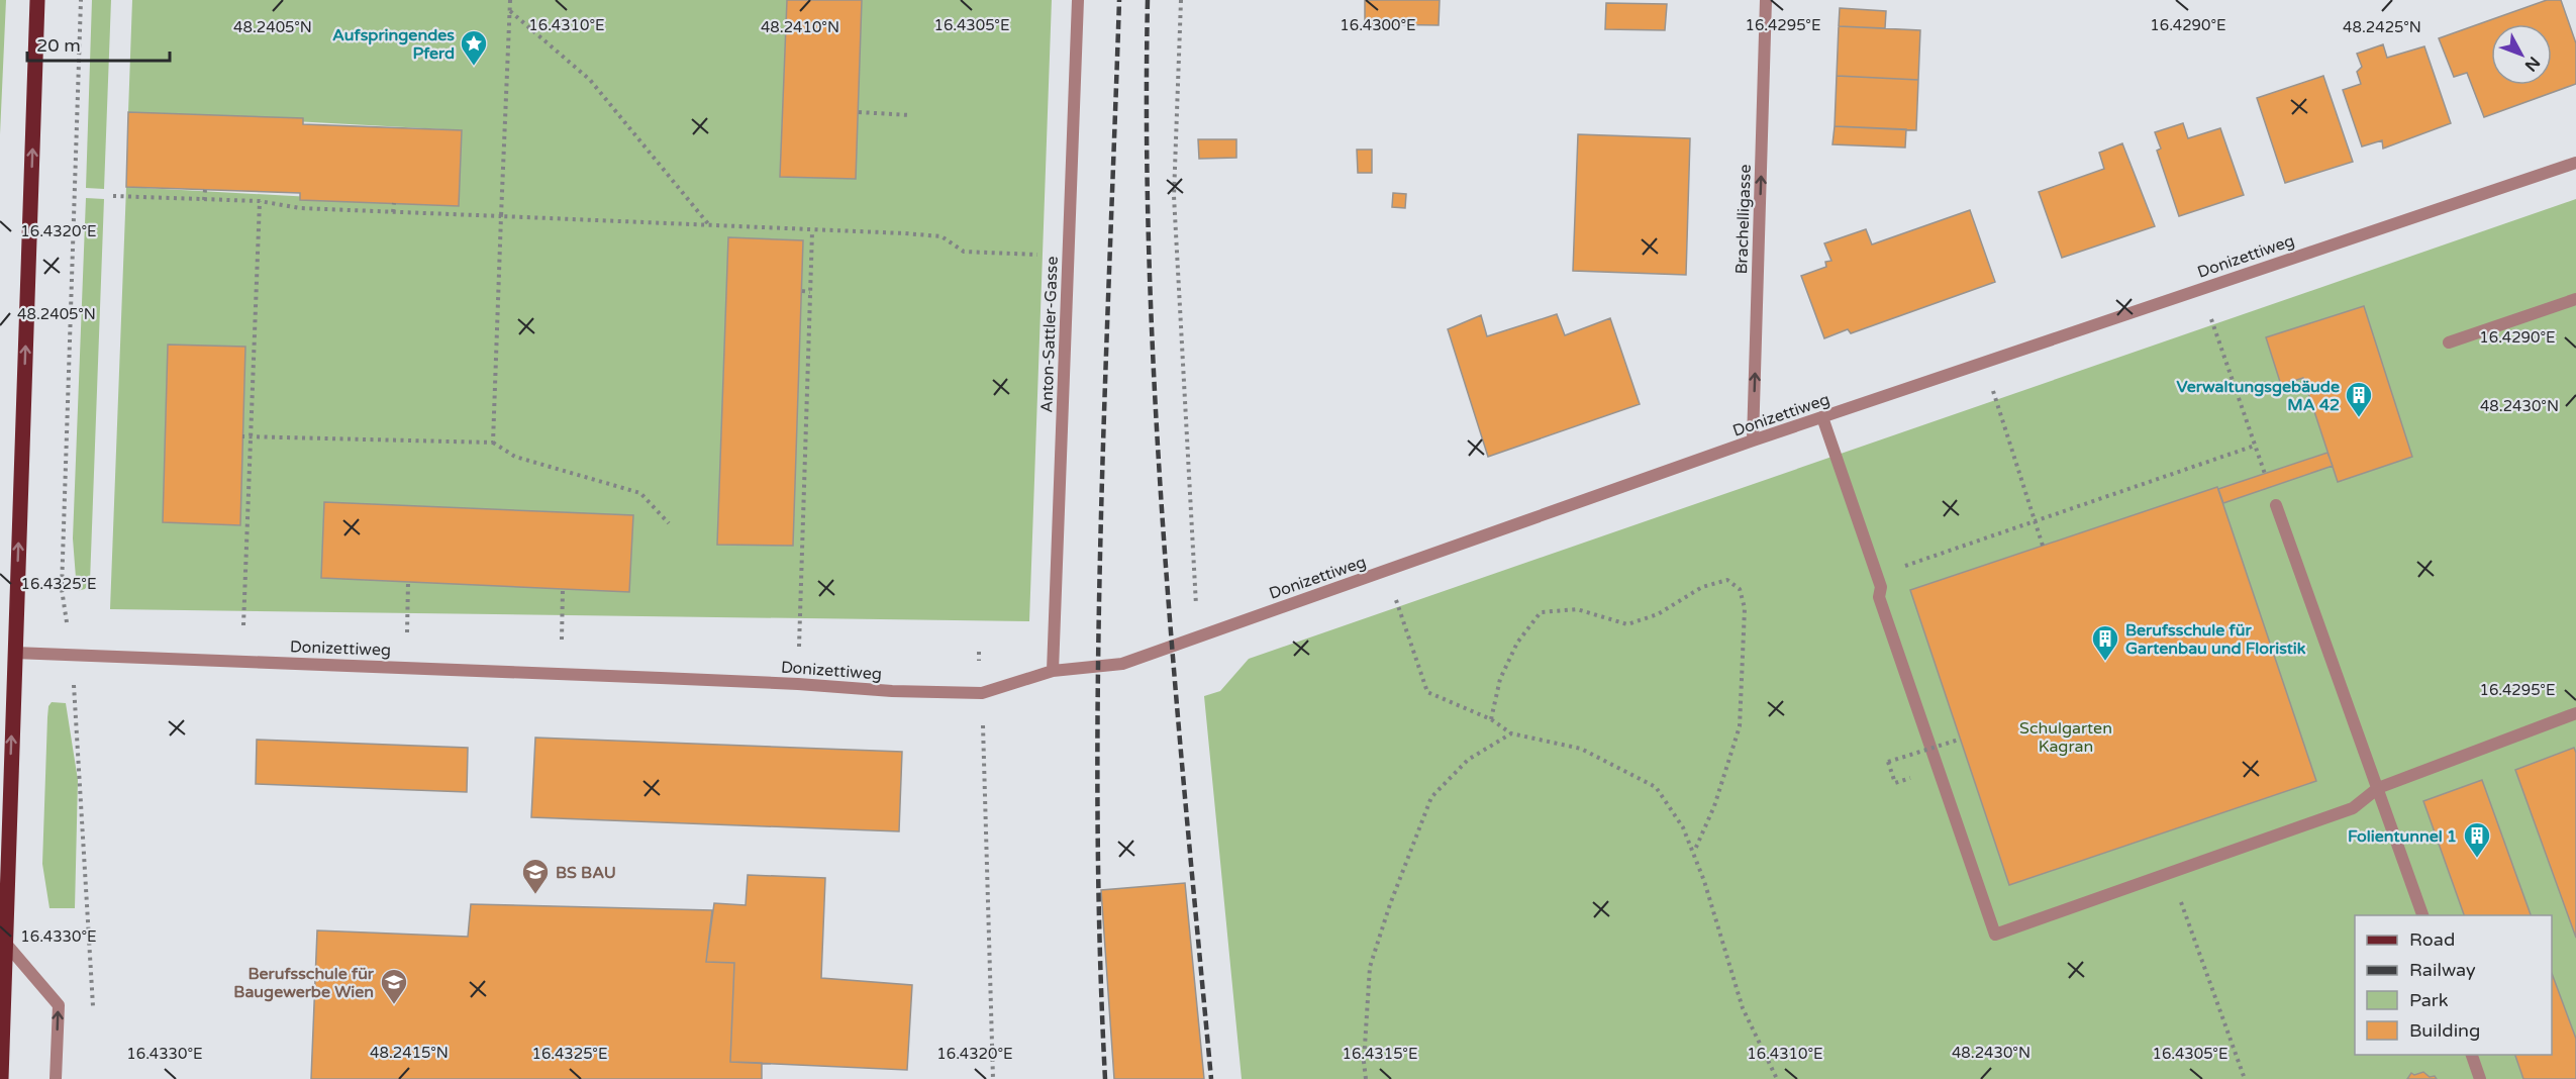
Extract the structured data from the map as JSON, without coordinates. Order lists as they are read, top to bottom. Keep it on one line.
{"streets":{"street":["Brachelligasse","Donizettiweg","Anton-Sattler-Gasse"]},"crossings":[["Brachelligasse","Donizettiweg"],["Donizettiweg","Anton-Sattler-Gasse"]],"one_way":["Brachelligasse"],"parks":["Schulgarten Kagran"],"places":{"place":["Aufspringendes Pferd"],"building":["Verwaltungsgebäude MA 42","Berufsschule für Gartenbau und Floristik","Folientunnel 1"],"school or university":["BS BAU","Berufsschule für Baugewerbe Wien"]},"legend":["Road","Railway","Park","Building"],"scale_bar":"20 m","north":"bottom right","coordinates":["16.4310°E","16.4305°E","16.4300°E","16.4295°E","16.4290°E","48.2425°N","48.2405°N","48.2410°N","16.4320°E","48.2430°N","16.4325°E","16.4330°E","48.2415°N","16.4315°E"]}
